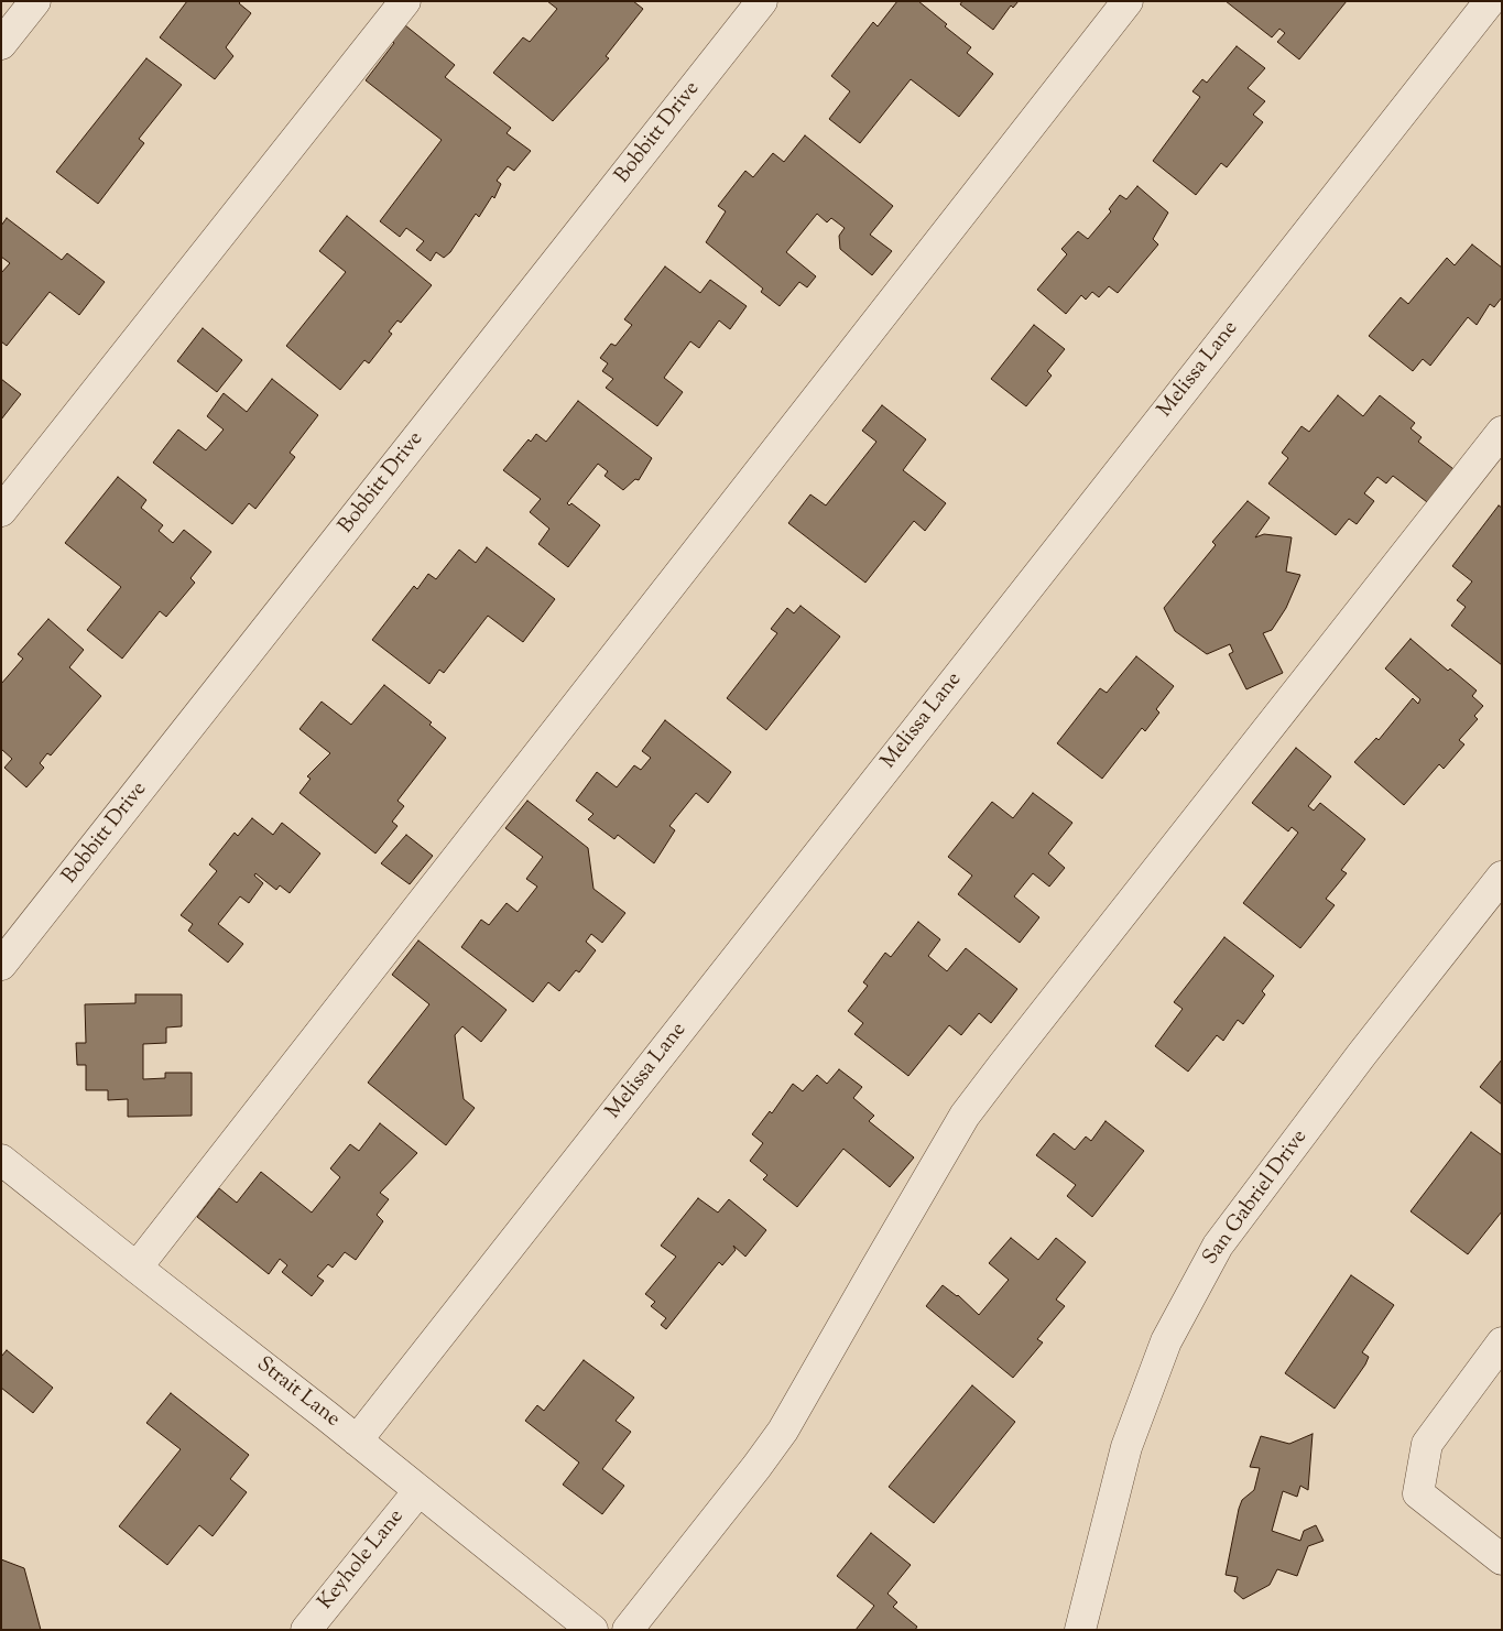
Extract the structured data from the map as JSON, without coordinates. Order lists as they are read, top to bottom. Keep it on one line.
{"streets":{"street":["Bobbitt Drive","Melissa Lane","San Gabriel Drive","Strait Lane","Keyhole Lane"]},"crossings":[["Melissa Lane","Strait Lane"],["Strait Lane","Keyhole Lane"]]}
